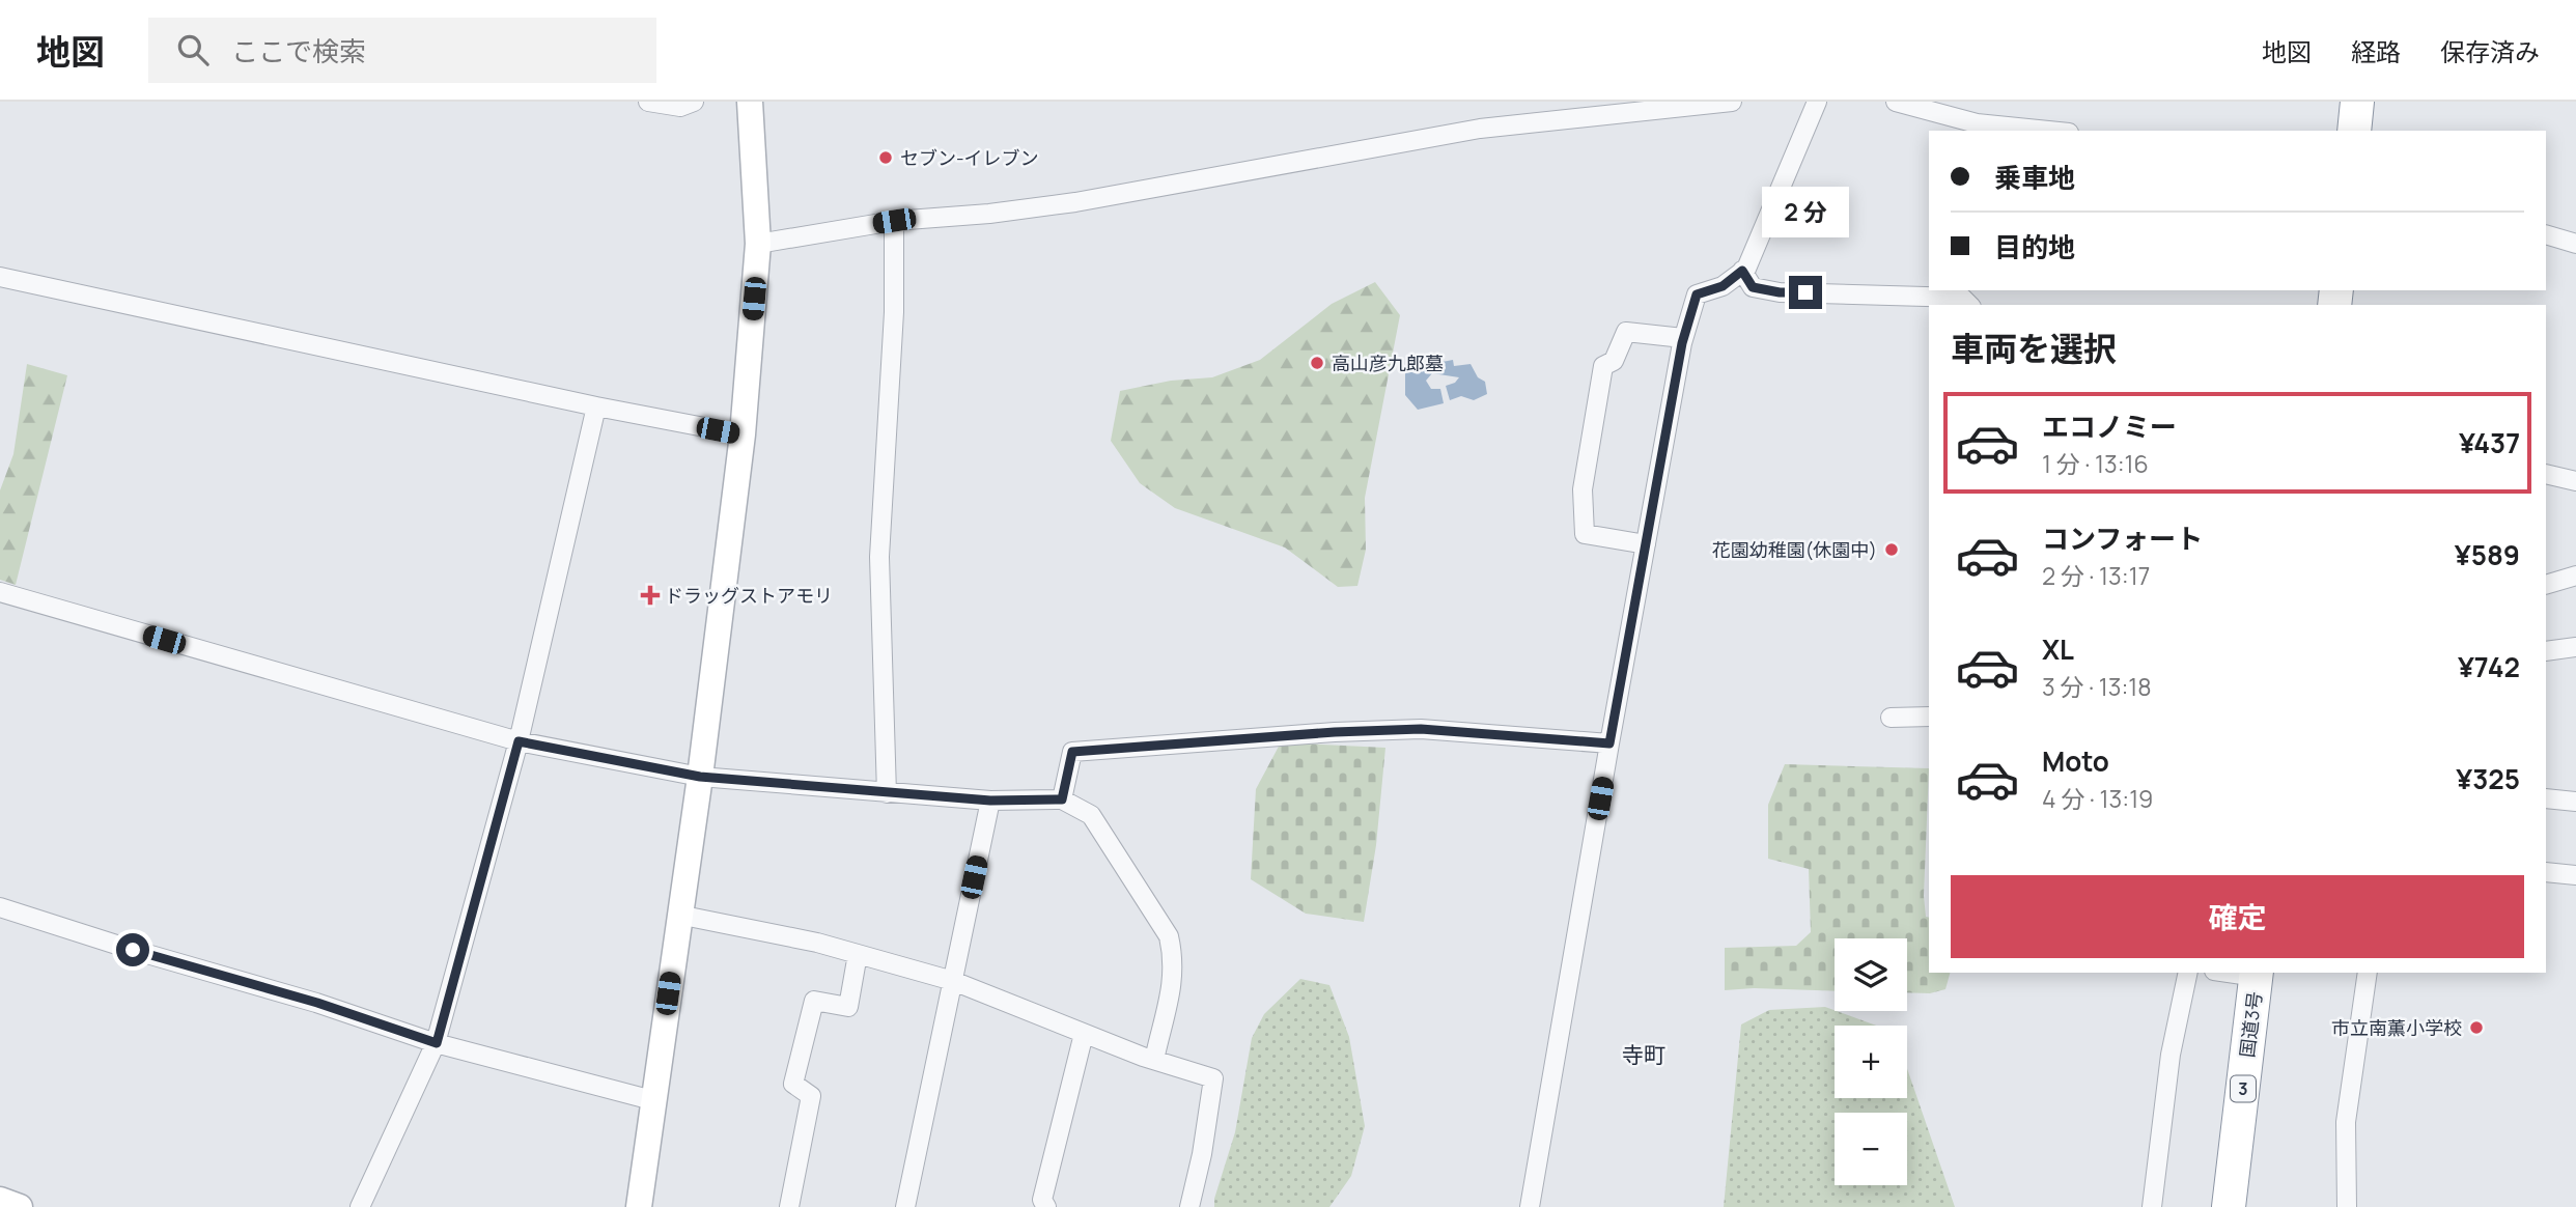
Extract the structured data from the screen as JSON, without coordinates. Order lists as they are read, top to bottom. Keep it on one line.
{"streets":{"highway":["国道3号","3"]},"districts":["寺町"],"places":{"other":["セブン-イレブン","高山彦九郎墓","花園幼稚園(休園中)","市立南薫小学校"],"health":["ドラッグストアモリ"]},"page":{"header":"地図","search":"ここで検索","nav":["地図","経路","保存済み"],"banner":["乗車地","目的地"],"bubble":"2 分","heading":"車両を選択","list":[{"name":"エコノミー","note":"1 分 · 13:16","value":"¥437"},{"name":"コンフォート","note":"2 分 · 13:17","value":"¥589"},{"name":"XL","note":"3 分 · 13:18","value":"¥742"},{"name":"Moto","note":"4 分 · 13:19","value":"¥325"}],"buttons":"確定","map_buttons":["+","−"]}}
